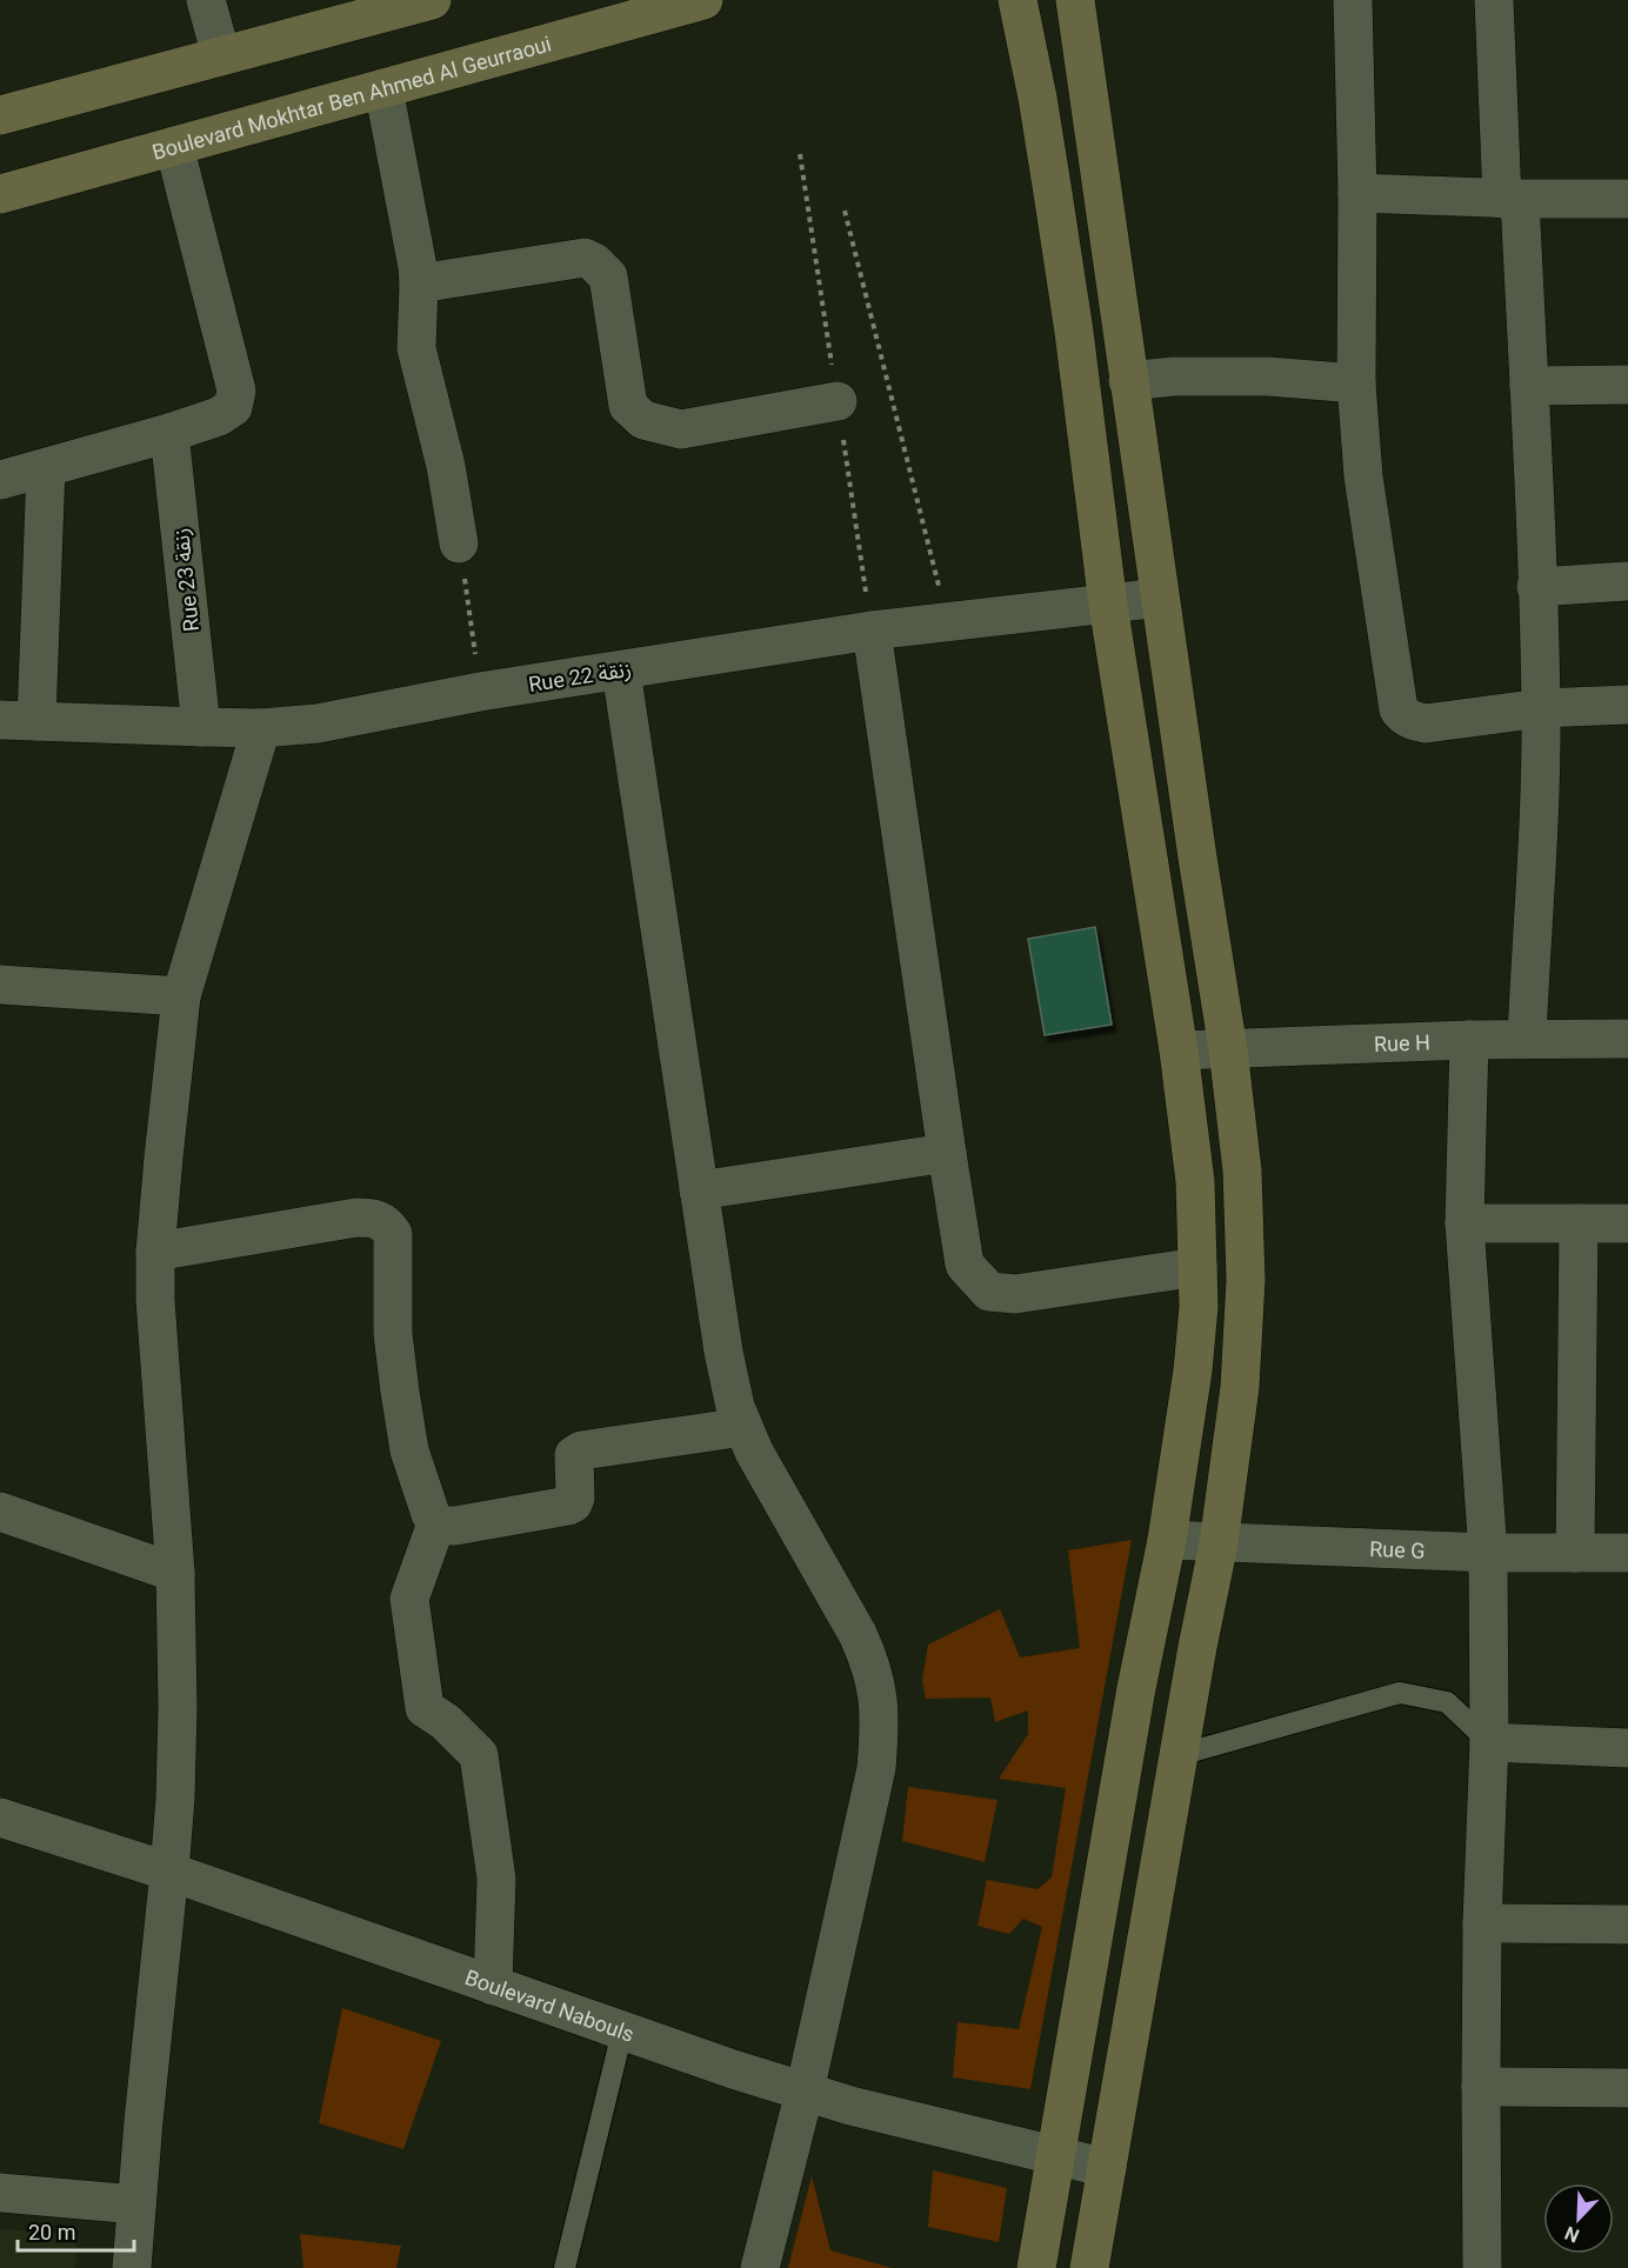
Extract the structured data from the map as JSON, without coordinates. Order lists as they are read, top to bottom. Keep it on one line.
{"streets":{"main road":["Boulevard Mokhtar Ben Ahmed Al Geurraoui"],"street":["Rue 23 زنقة","Rue 22 زنقة","Rue H","Rue G","Boulevard Nabouls"]},"crossings":[["Rue 23 زنقة","Rue 22 زنقة"]],"scale_bar":"20 m","north":"bottom left"}
